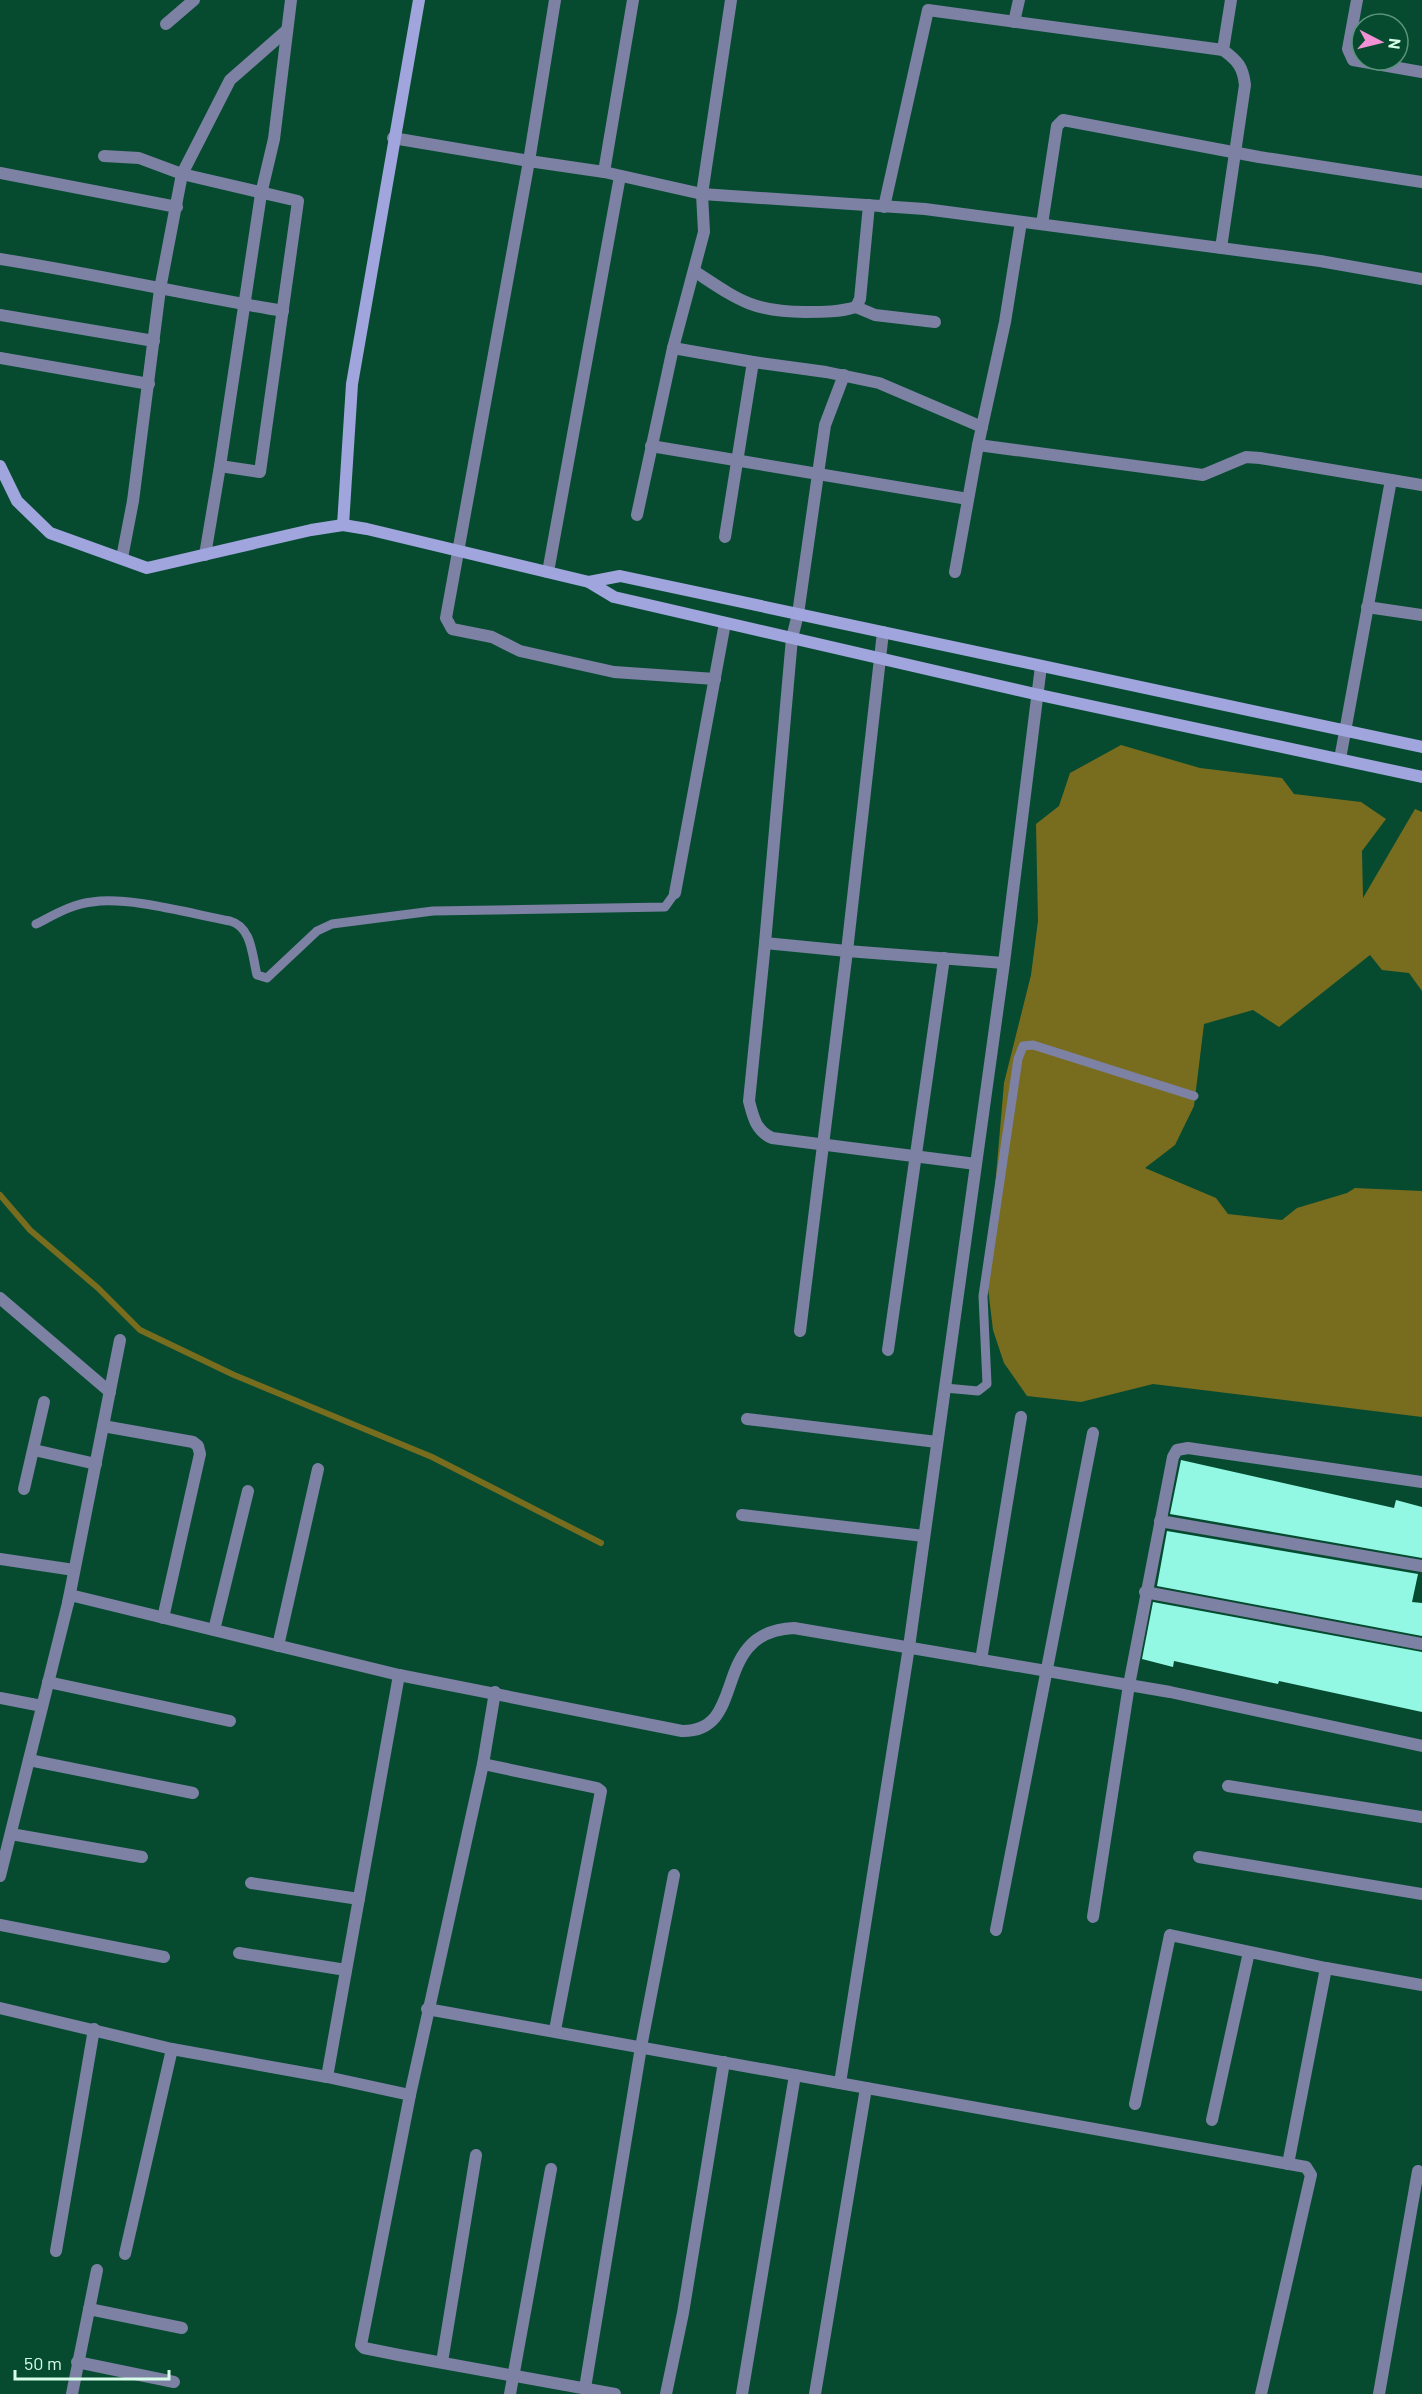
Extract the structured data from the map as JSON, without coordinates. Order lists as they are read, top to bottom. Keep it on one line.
{"scale_bar":"50 m","north":"right"}
